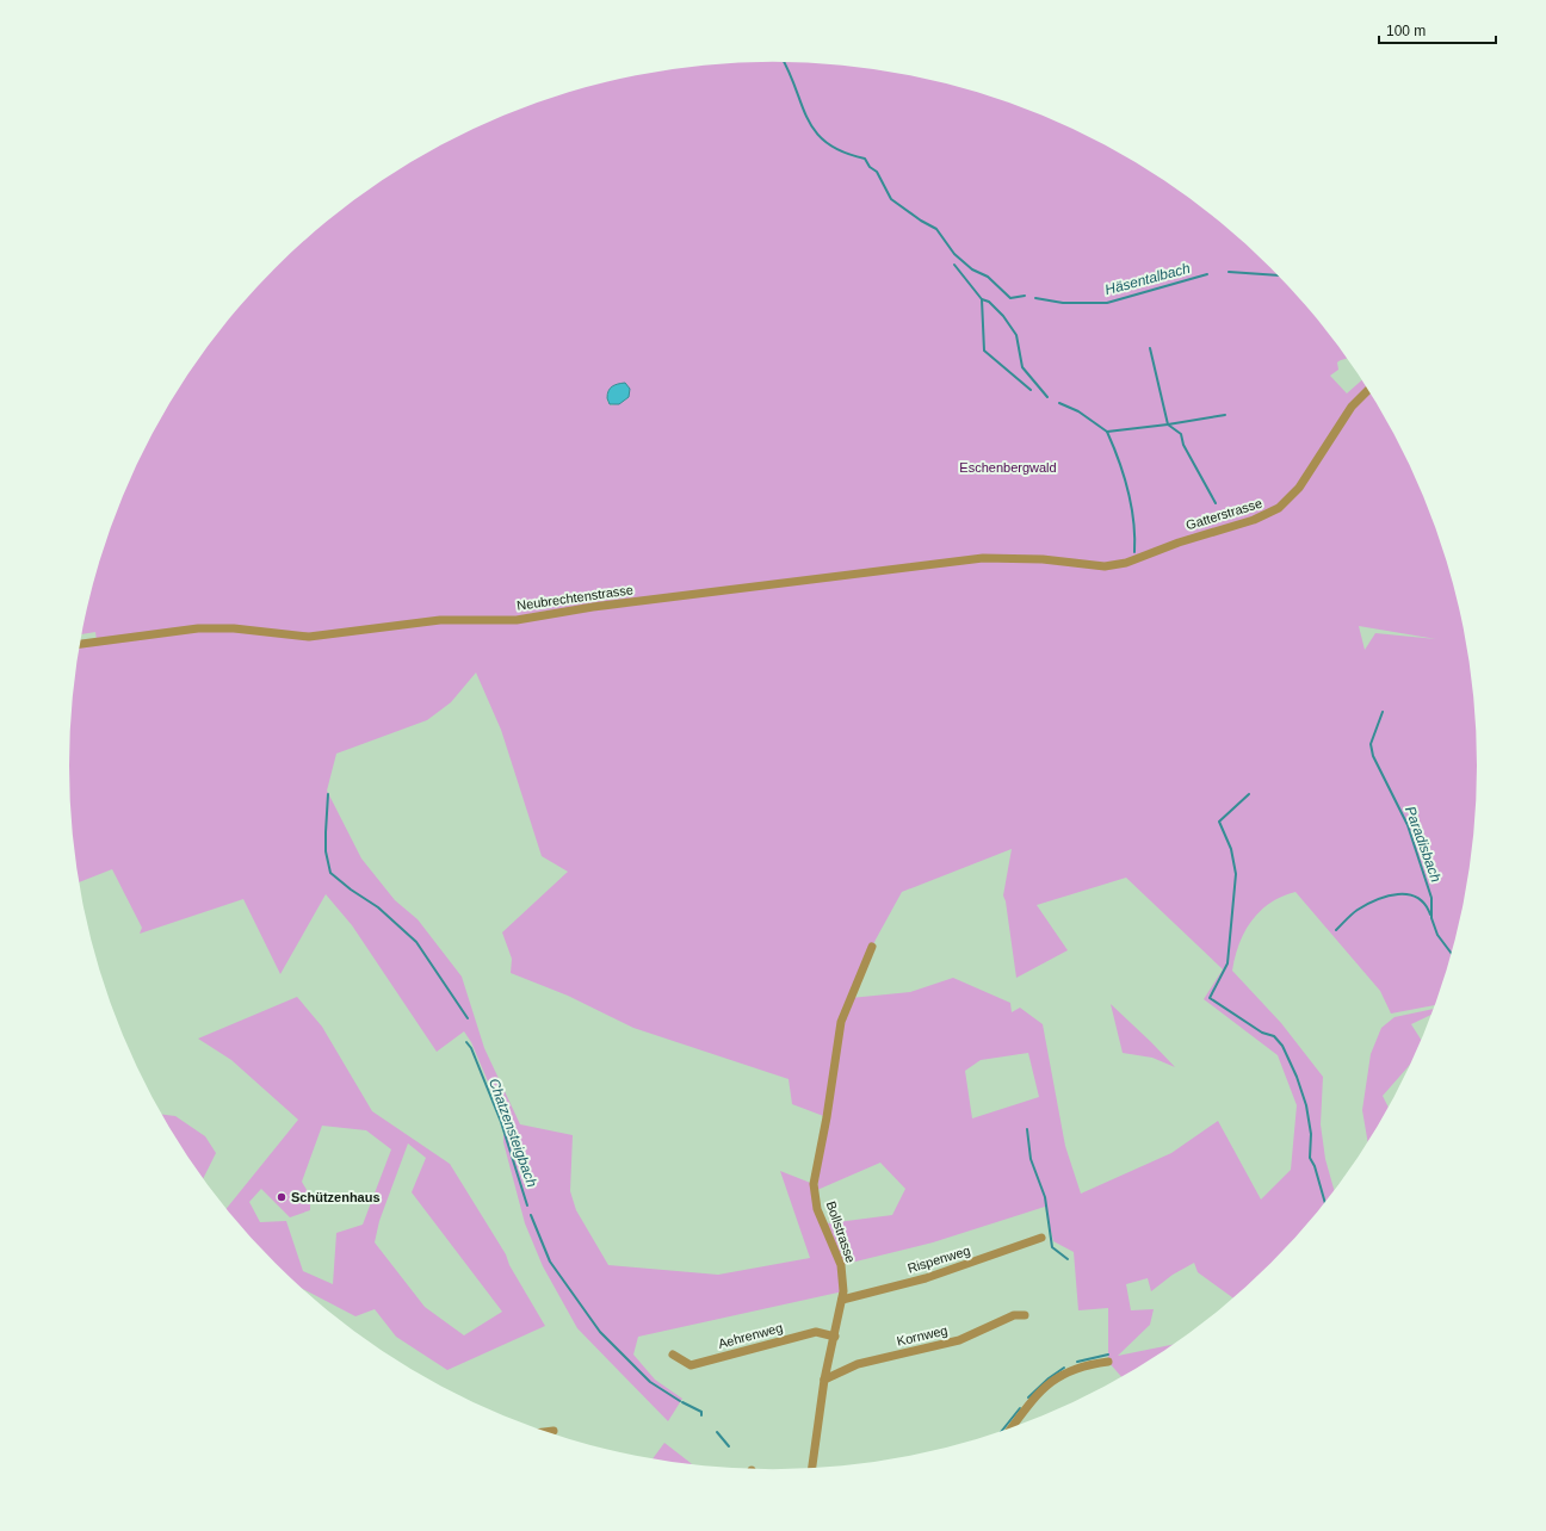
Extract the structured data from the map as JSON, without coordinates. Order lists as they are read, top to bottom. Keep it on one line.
{"streets":{"street":["Gatterstrasse","Neubrechtenstrasse","Bollstrasse","Rispenweg","Aehrenweg","Kornweg"]},"crossings":[["Gatterstrasse","Neubrechtenstrasse"],["Bollstrasse","Rispenweg"],["Bollstrasse","Aehrenweg"],["Bollstrasse","Kornweg"]],"water":["Häsentalbach","Paradisbach","Chatzensteigbach"],"parks":["Eschenbergwald"],"places":["Schützenhaus"],"scale_bar":"100 m"}
